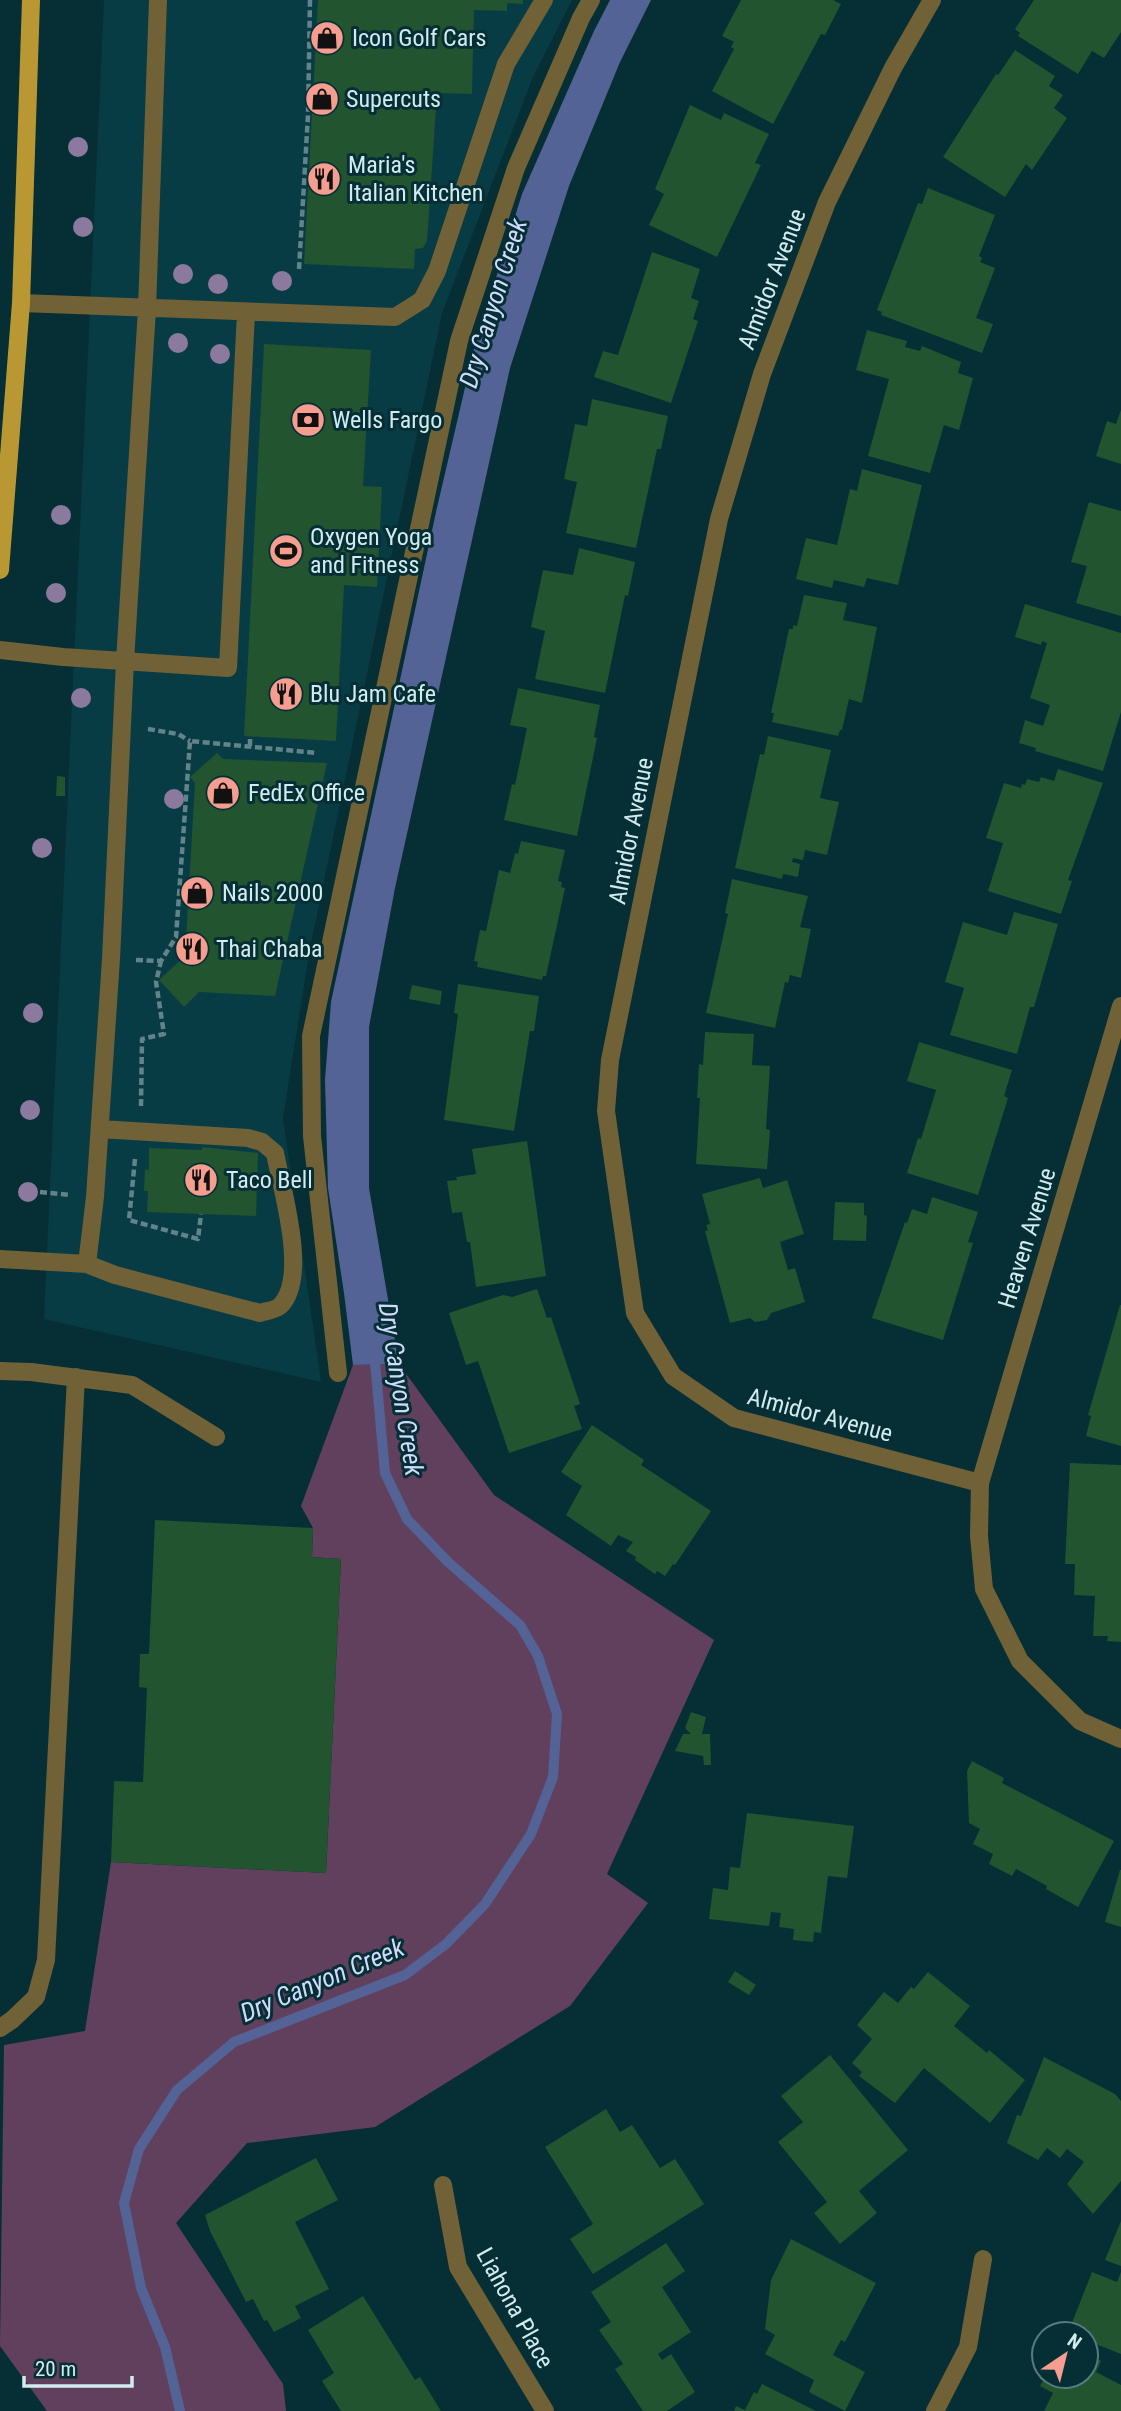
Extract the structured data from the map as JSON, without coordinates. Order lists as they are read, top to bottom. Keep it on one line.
{"streets":{"street":["Almidor Avenue","Heaven Avenue","Liahona Place"]},"crossings":[["Almidor Avenue","Heaven Avenue"]],"water":["Dry Canyon Creek"],"places":{"shop":["Icon Golf Cars","Supercuts","FedEx Office","Nails 2000"],"restaurant":["Maria's Italian Kitchen","Blu Jam Cafe","Thai Chaba","Taco Bell"],"bank":["Wells Fargo"],"sports":["Oxygen Yoga and Fitness"]},"scale_bar":"20 m","north":"top right"}
